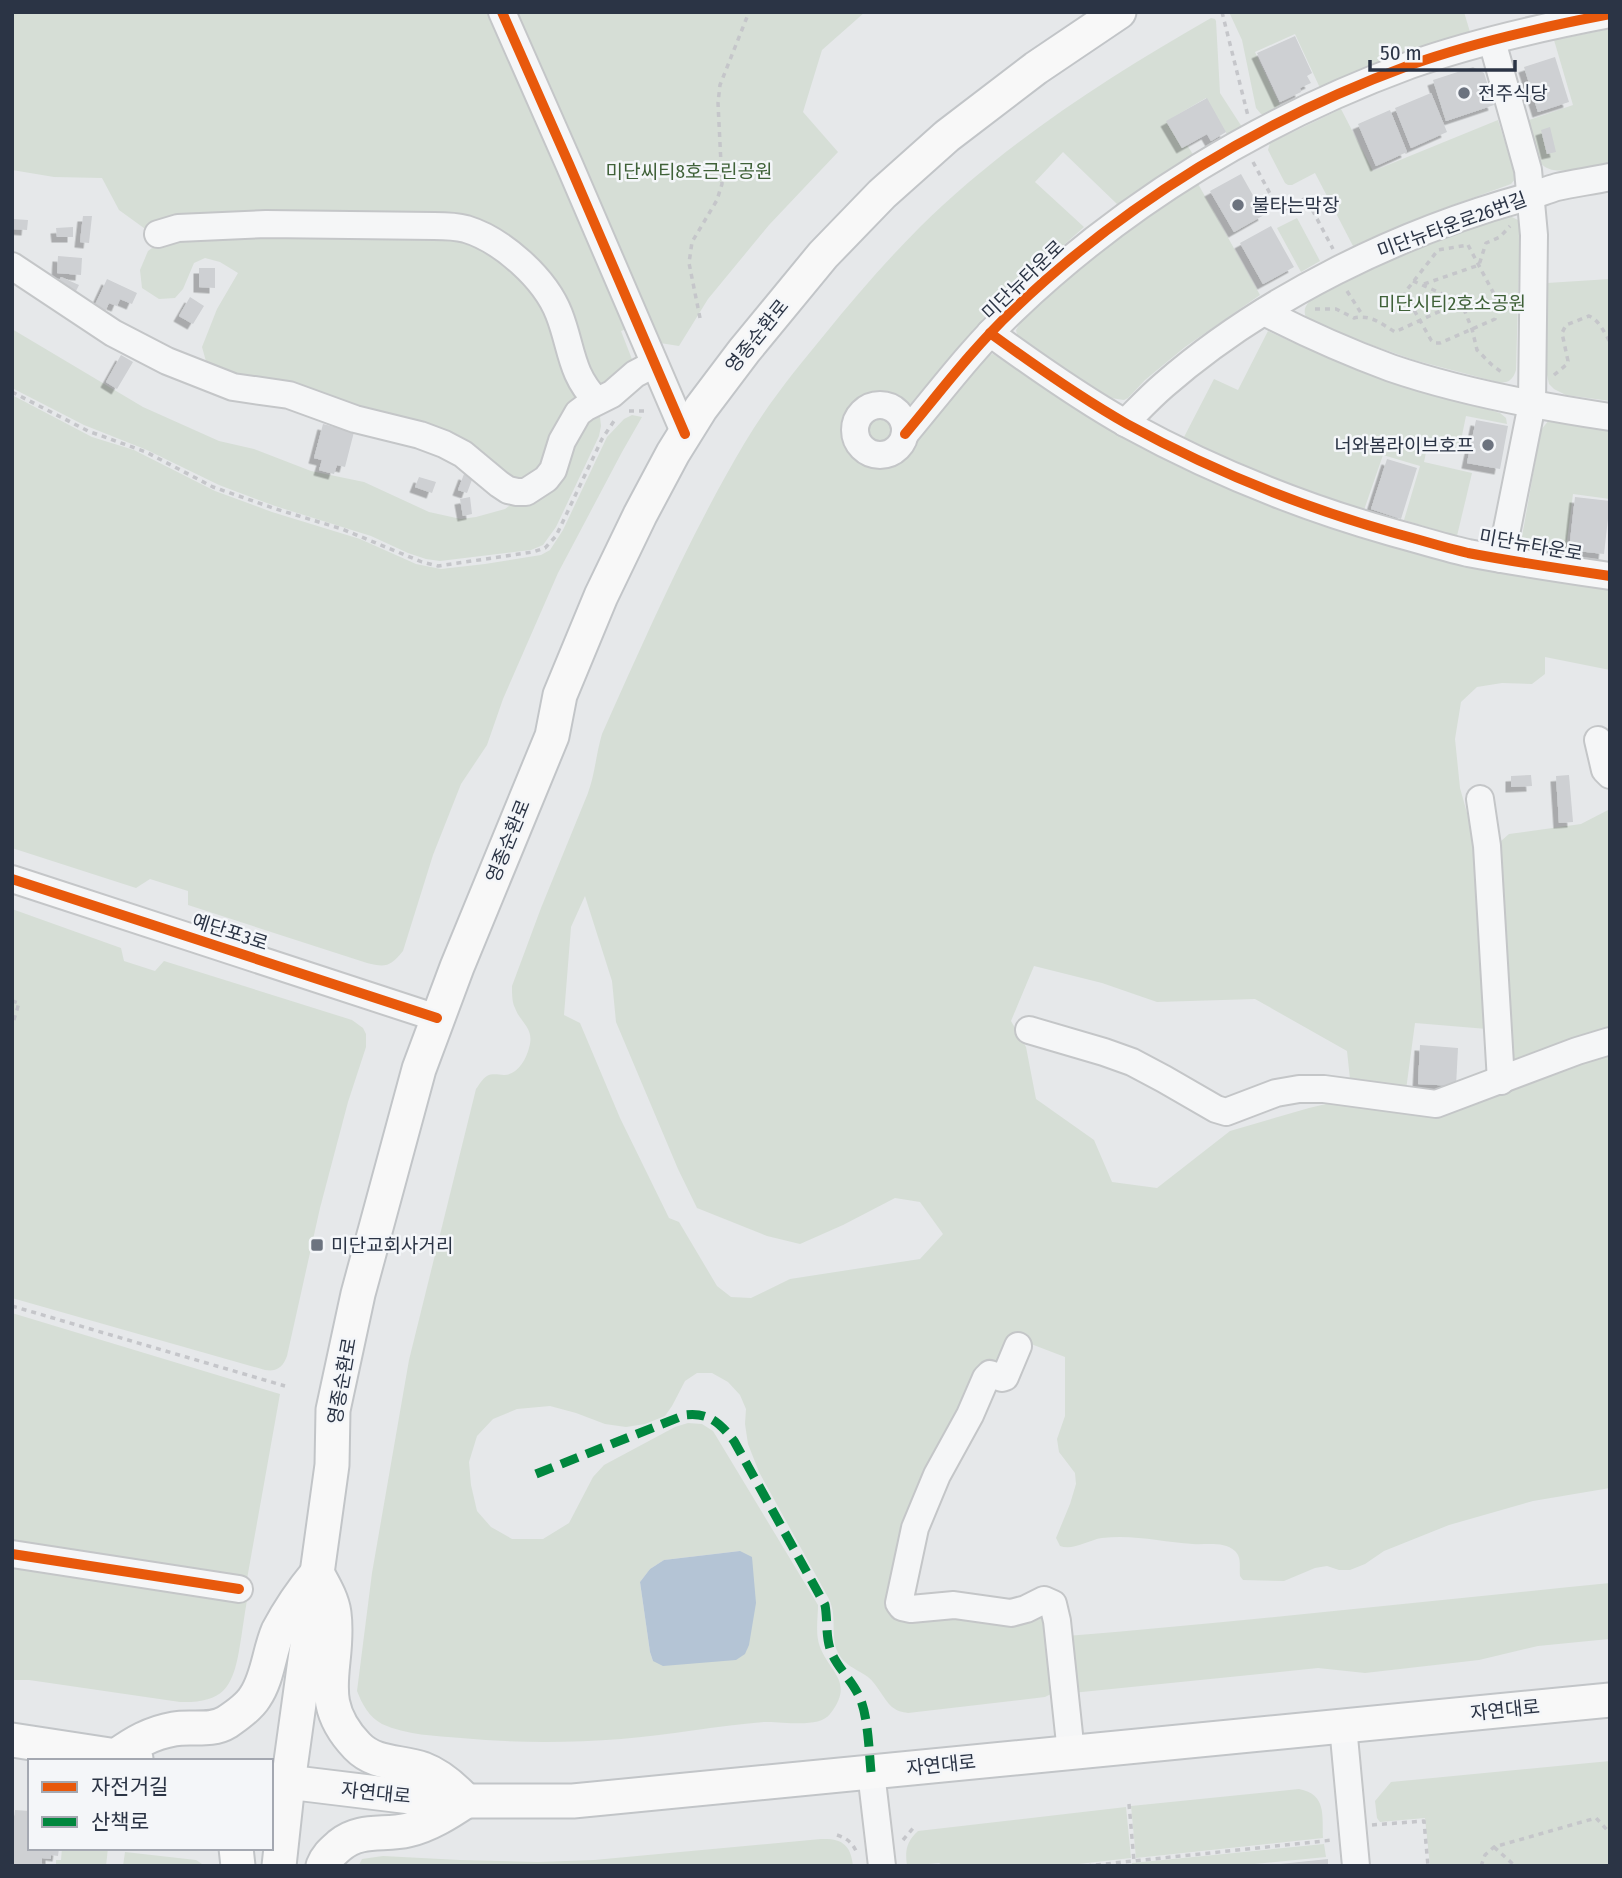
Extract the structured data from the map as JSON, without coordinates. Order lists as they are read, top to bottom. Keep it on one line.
{"streets":{"main road":["영종순환로","자연대로"],"street":["미단뉴타운로26번길","미단뉴타운로","예단포3로"]},"crossings":[["미단뉴타운로26번길","미단뉴타운로"],["영종순환로","예단포3로"],["영종순환로","자연대로"]],"parks":["미단씨티8호근린공원","미단시티2호소공원"],"places":{"other":["전주식당","불타는막장","너와봄라이브호프"],"transit":["미단교회사거리"]},"legend":["자전거길","산책로"],"scale_bar":"50 m"}
